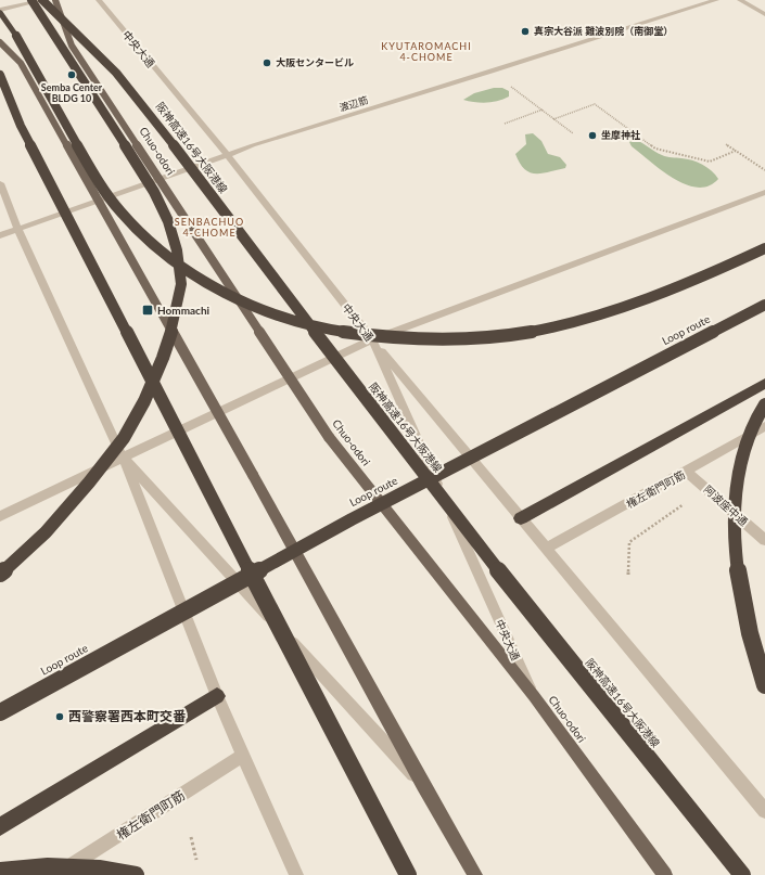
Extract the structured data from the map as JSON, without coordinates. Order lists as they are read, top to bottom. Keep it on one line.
{"streets":{"highway":["阪神高速16号大阪港線","Loop route"],"main road":["Chuo-odori"],"street":["中央大通","渡辺筋","権左衛門町筋","阿波座中通"]},"crossings":[["中央大通","渡辺筋"],["中央大通","Chuo-odori"],["権左衛門町筋","阿波座中通"]],"districts":["KYUTAROMACHI 4-CHOME","SENBACHUO 4-CHOME"],"places":{"other":["真宗大谷派 難波別院（南御堂）","大阪センタービル","Semba Center BLDG 10","坐摩神社","西警察署西本町交番"],"transit":["Hommachi"]}}
